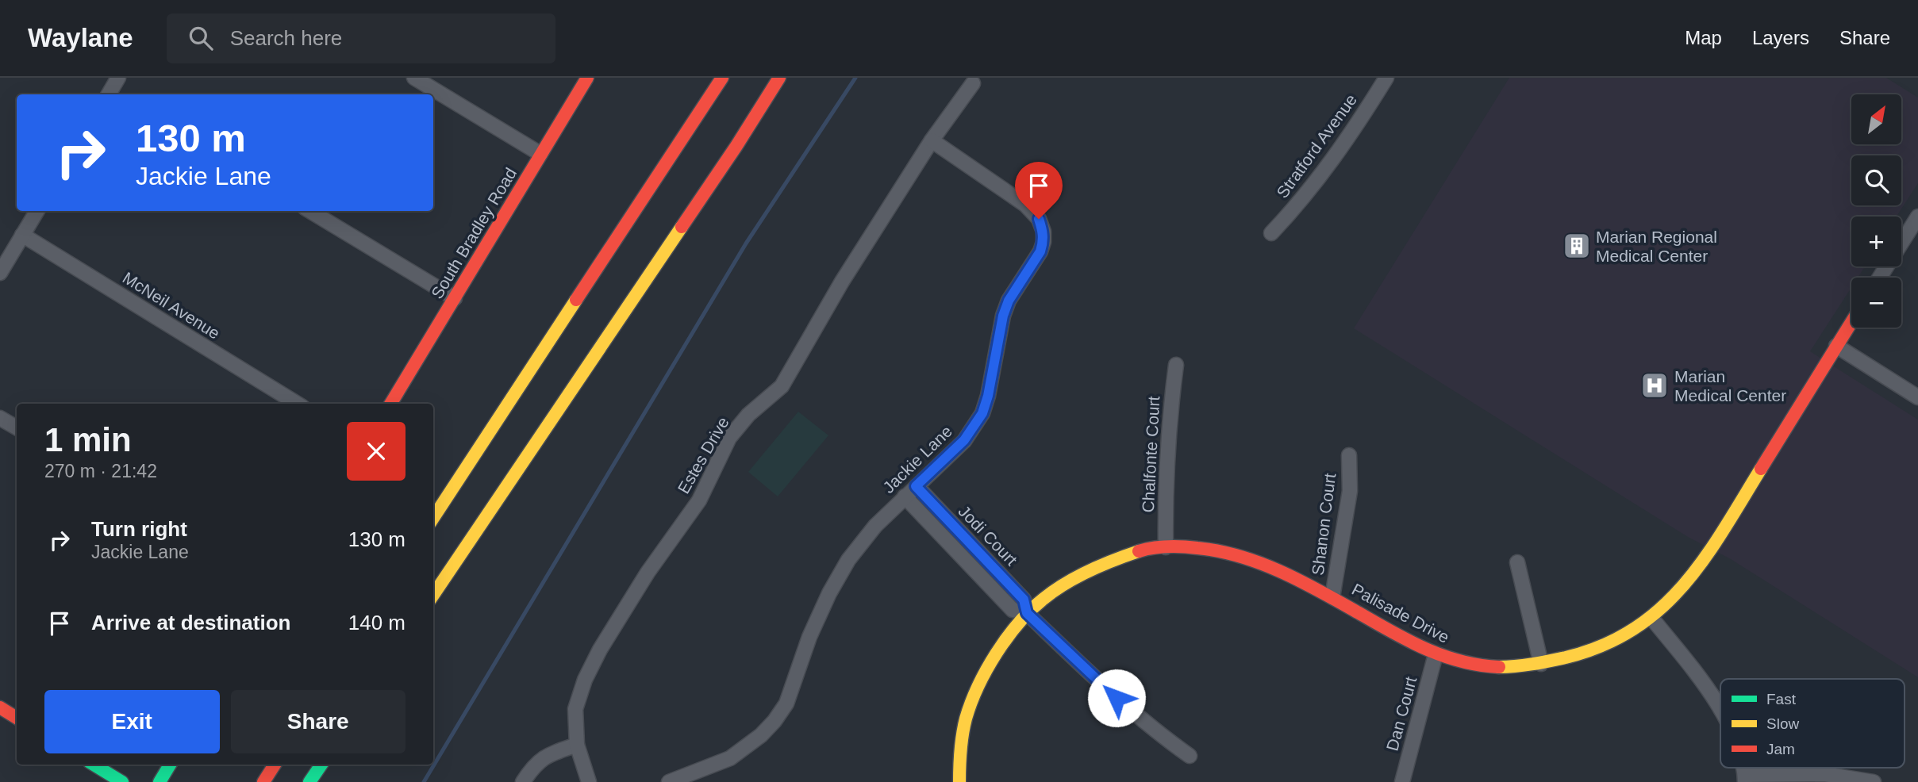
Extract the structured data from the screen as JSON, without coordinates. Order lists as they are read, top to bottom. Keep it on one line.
{"streets":{"main road":["South Bradley Road","Palisade Drive"],"street":["Stratford Avenue","McNeil Avenue","Chalfonte Court","Estes Drive","Jackie Lane","Shanon Court","Jodi Court","Dan Court"]},"crossings":[["Chalfonte Court","Palisade Drive"],["Estes Drive","Jackie Lane"],["Jackie Lane","Jodi Court"],["Shanon Court","Palisade Drive"],["Jodi Court","Palisade Drive"],["Palisade Drive","Dan Court"]],"places":{"building":["Marian Regional Medical Center"],"hospital":["Marian Medical Center"]},"legend":["Fast","Slow","Jam"],"north":"top right","page":{"header":"Waylane","search":"Search here","nav":["Map","Layers","Share"],"map_buttons":["+","−"],"turn":["130 m","Jackie Lane"],"heading":["1 min","270 m · 21:42"],"list":[{"name":"Turn right","note":"Jackie Lane","value":"130 m"},{"name":"Arrive at destination","value":"140 m"}],"buttons":["Exit","Share"]}}
